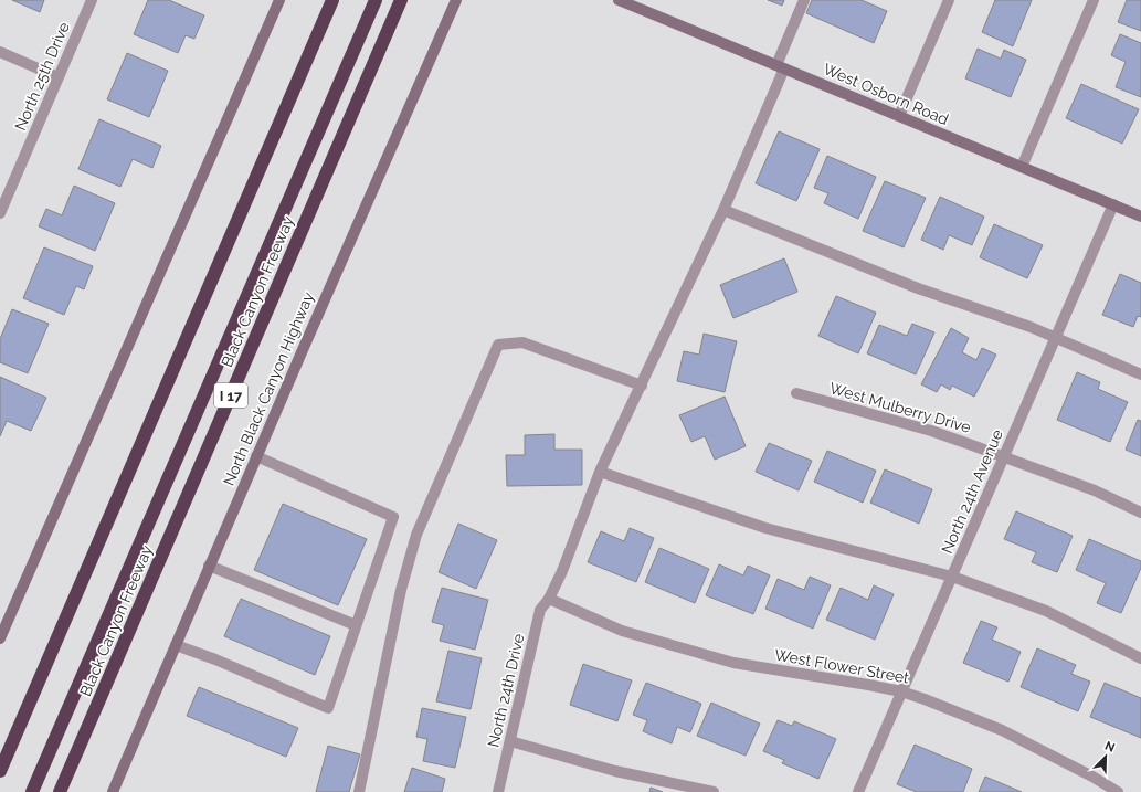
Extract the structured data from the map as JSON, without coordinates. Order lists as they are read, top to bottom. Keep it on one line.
{"streets":{"highway":["Black Canyon Freeway","I 17"],"main road":["West Osborn Road","North Black Canyon Highway"],"street":["North 25th Drive","West Mulberry Drive","North 24th Avenue","West Flower Street","North 24th Drive"]},"crossings":[["West Osborn Road","North 24th Avenue"],["West Osborn Road","North 24th Drive"],["West Mulberry Drive","North 24th Avenue"],["North 24th Avenue","West Flower Street"],["West Flower Street","North 24th Drive"]],"north":"top right"}
